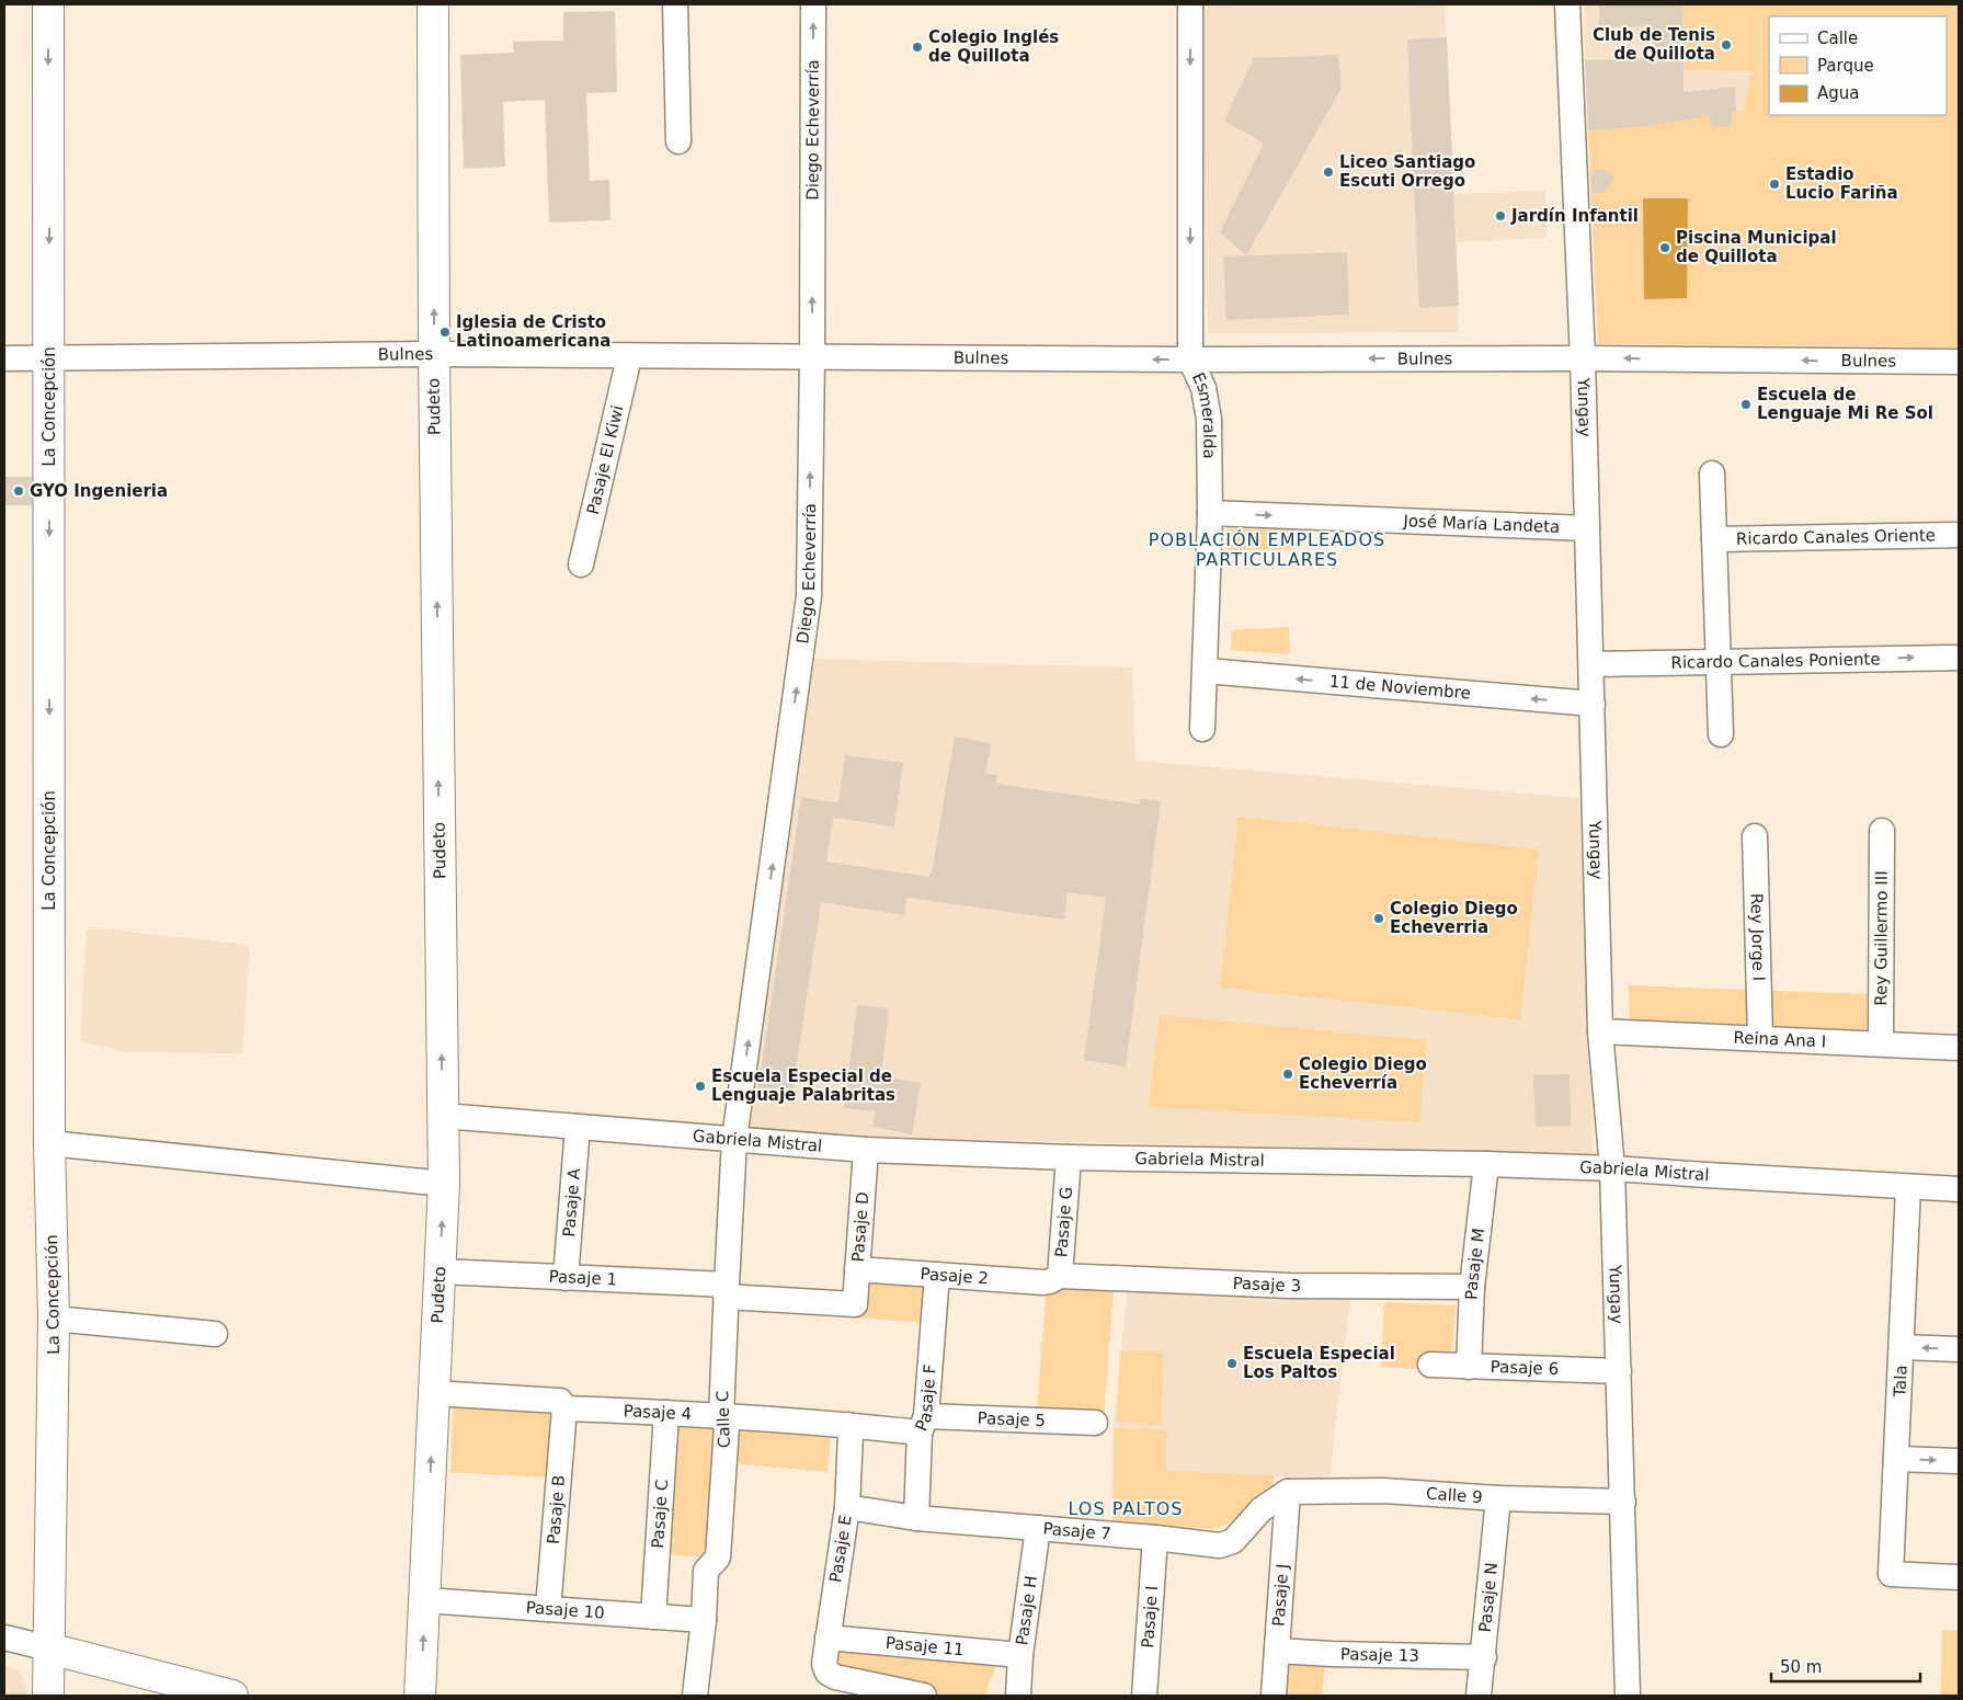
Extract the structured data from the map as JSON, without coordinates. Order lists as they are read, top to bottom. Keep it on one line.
{"streets":{"main road":["La Concepción","Pudeto"],"street":["Diego Echeverría","Bulnes","Yungay","Esmeralda","Pasaje El Kiwi","José María Landeta","Ricardo Canales Oriente","Ricardo Canales Poniente","11 de Noviembre","Rey Jorge I","Rey Guillermo III","Reina Ana I","Gabriela Mistral","Pasaje A","Pasaje G","Pasaje D","Pasaje M","Pasaje 2","Pasaje 1","Pasaje 3","Pasaje 6","Tala","Pasaje F","Pasaje 4","Calle C","Pasaje 5","Calle 9","Pasaje B","Pasaje C","Pasaje 7","Pasaje E","Pasaje J","Pasaje N","Pasaje 10","Pasaje H","Pasaje I","Pasaje 11","Pasaje 13"]},"crossings":[["Diego Echeverría","Bulnes"],["Diego Echeverría","Gabriela Mistral"],["Diego Echeverría","Calle C"],["Bulnes","La Concepción"],["Bulnes","Pudeto"],["Bulnes","Yungay"],["Bulnes","Esmeralda"],["Bulnes","Pasaje El Kiwi"],["Pudeto","Gabriela Mistral"],["Pudeto","Pasaje 1"],["Pudeto","Pasaje 4"],["Pudeto","Pasaje 10"],["Yungay","José María Landeta"],["Yungay","Ricardo Canales Poniente"],["Yungay","11 de Noviembre"],["Yungay","Reina Ana I"],["Yungay","Gabriela Mistral"],["Yungay","Pasaje 6"],["Yungay","Calle 9"],["Esmeralda","José María Landeta"],["Esmeralda","11 de Noviembre"],["Ricardo Canales Oriente","Ricardo Canales Poniente"],["Rey Jorge I","Reina Ana I"],["Rey Guillermo III","Reina Ana I"],["Gabriela Mistral","Pasaje A"],["Gabriela Mistral","Pasaje G"],["Gabriela Mistral","Pasaje D"],["Gabriela Mistral","Pasaje M"],["Gabriela Mistral","Tala"],["Gabriela Mistral","Calle C"],["Pasaje A","Pasaje 1"],["Pasaje G","Pasaje 2"],["Pasaje G","Pasaje 3"],["Pasaje D","Pasaje 2"],["Pasaje D","Pasaje 1"],["Pasaje M","Pasaje 3"],["Pasaje M","Pasaje 6"],["Pasaje 2","Pasaje 3"],["Pasaje 2","Pasaje F"],["Pasaje 1","Calle C"],["Pasaje F","Pasaje 4"],["Pasaje F","Pasaje 5"],["Pasaje F","Pasaje 7"],["Pasaje 4","Calle C"],["Pasaje 4","Pasaje 5"],["Pasaje 4","Pasaje B"],["Pasaje 4","Pasaje C"],["Pasaje 4","Pasaje E"],["Calle C","Pasaje 10"],["Calle 9","Pasaje 7"],["Calle 9","Pasaje J"],["Calle 9","Pasaje N"],["Pasaje B","Pasaje 10"],["Pasaje C","Pasaje 10"],["Pasaje 7","Pasaje E"],["Pasaje 7","Pasaje J"],["Pasaje 7","Pasaje H"],["Pasaje 7","Pasaje I"],["Pasaje E","Pasaje 11"],["Pasaje J","Pasaje 13"],["Pasaje N","Pasaje 13"],["Pasaje H","Pasaje 11"]],"one_way":["Diego Echeverría","Bulnes","La Concepción","Pudeto","Esmeralda","José María Landeta","Ricardo Canales Poniente","11 de Noviembre"],"districts":["POBLACIÓN EMPLEADOS PARTICULARES","LOS PALTOS"],"places":["Club de Tenis de Quillota","Colegio Inglés de Quillota","Liceo Santiago Escuti Orrego","Estadio Lucio Fariña","Jardín Infantil","Piscina Municipal de Quillota","Iglesia de Cristo Latinoamericana","Escuela de Lenguaje Mi Re Sol","GYO Ingenieria","Colegio Diego Echeverria","Colegio Diego Echeverría","Escuela Especial de Lenguaje Palabritas","Escuela Especial Los Paltos"],"legend":["Calle","Parque","Agua"],"scale_bar":"50 m"}
